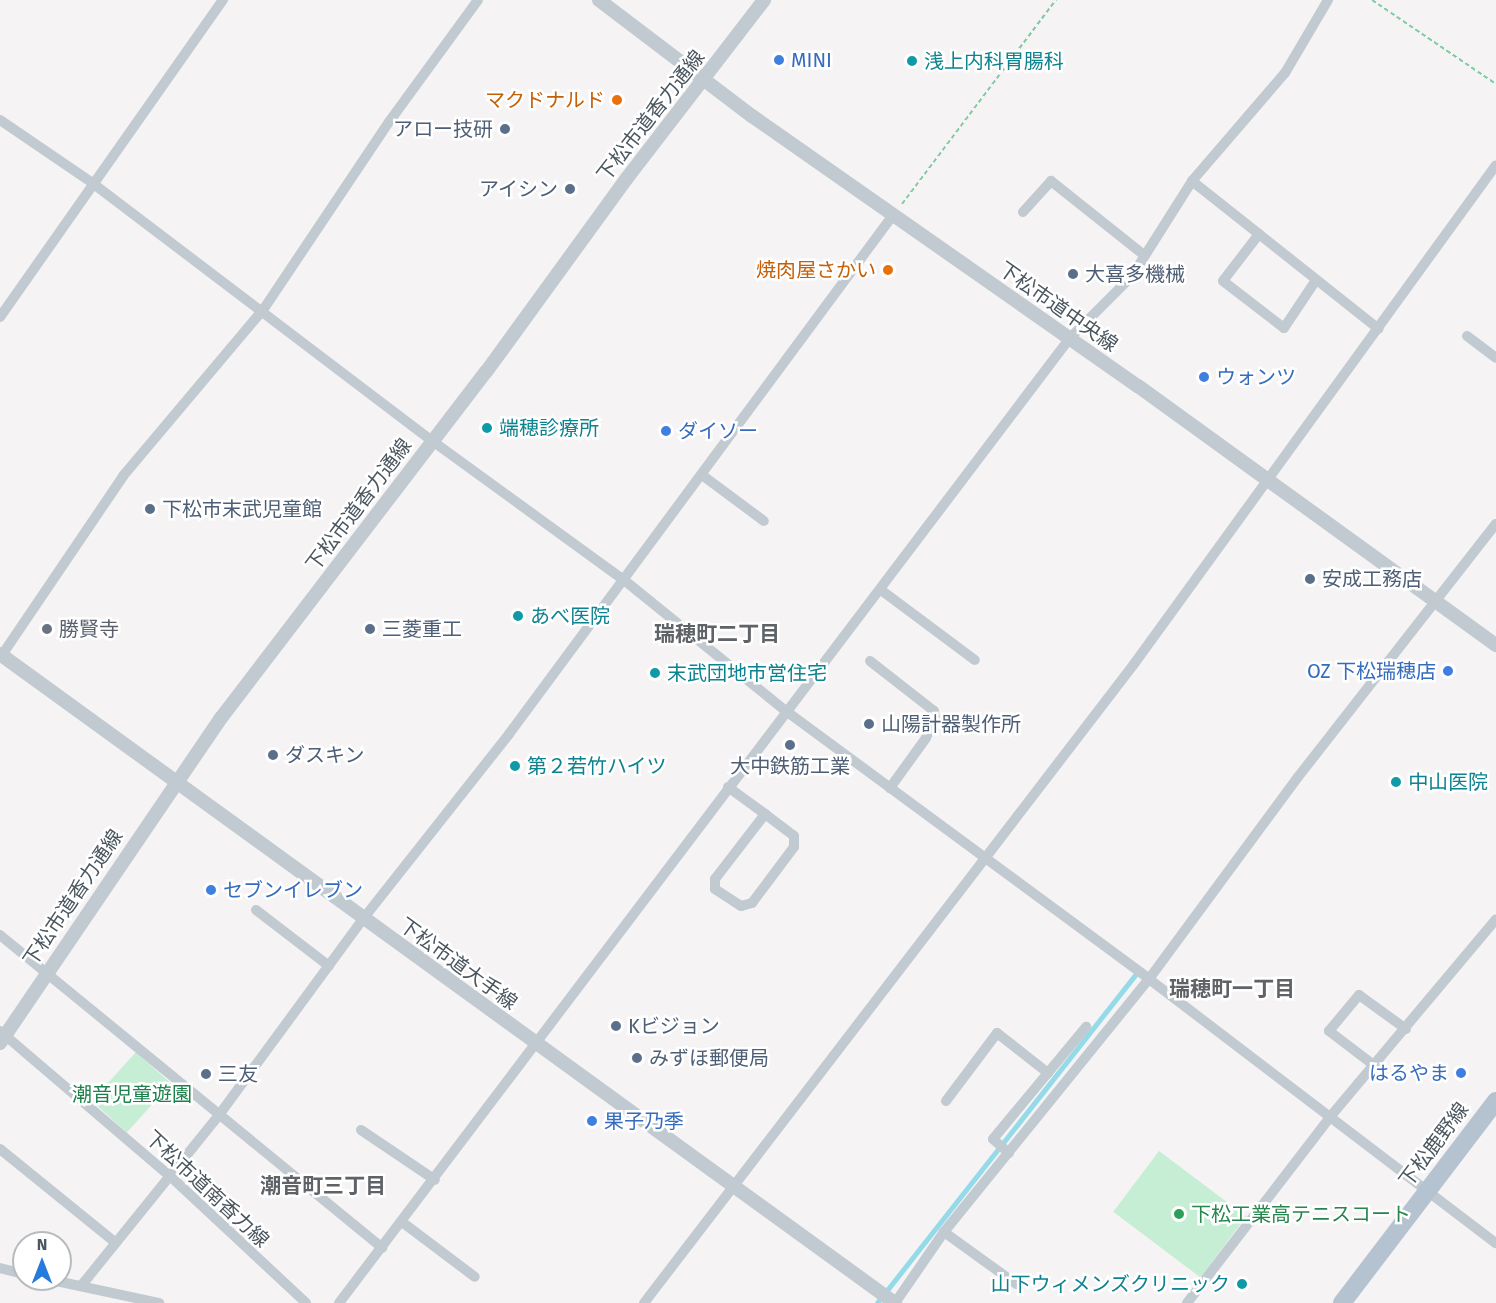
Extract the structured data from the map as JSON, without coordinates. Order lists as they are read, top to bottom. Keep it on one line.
{"streets":{"main road":["下松鹿野線"],"street":["下松市道香力通線","下松市道中央線","下松市道大手線","下松市道南香力線"]},"crossings":[["下松市道香力通線","下松市道中央線"],["下松市道香力通線","下松市道大手線"],["下松市道香力通線","下松市道南香力線"]],"districts":["瑞穂町二丁目","瑞穂町一丁目","潮音町三丁目"],"parks":["潮音児童遊園"],"places":["MINI","浅上内科胃腸科","マクドナルド","アロー技研","アイシン","焼肉屋さかい","大喜多機械","ウォンツ","端穂診療所","ダイソー","下松市末武児童館","安成工務店","あべ医院","勝賢寺","三菱重工","OZ 下松瑞穂店","末武団地市営住宅","山陽計器製作所","大中鉄筋工業","ダスキン","第２若竹ハイツ","中山医院","セブンイレブン","Kビジョン","みずほ郵便局","はるやま","三友","果子乃季","下松工業高テニスコート","山下ウィメンズクリニック"],"north":"top"}
